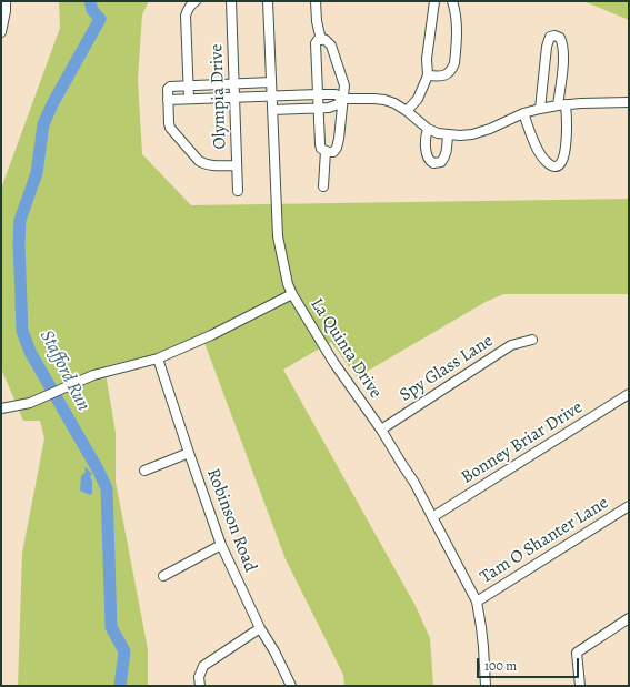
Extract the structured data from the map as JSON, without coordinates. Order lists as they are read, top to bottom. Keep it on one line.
{"streets":{"street":["Olympia Drive","La Quinta Drive","Spy Glass Lane","Bonney Briar Drive","Robinson Road","Tam O Shanter Lane"]},"crossings":[["La Quinta Drive","Spy Glass Lane"],["La Quinta Drive","Bonney Briar Drive"],["La Quinta Drive","Tam O Shanter Lane"]],"water":["Stafford Run"],"scale_bar":"100 m"}
